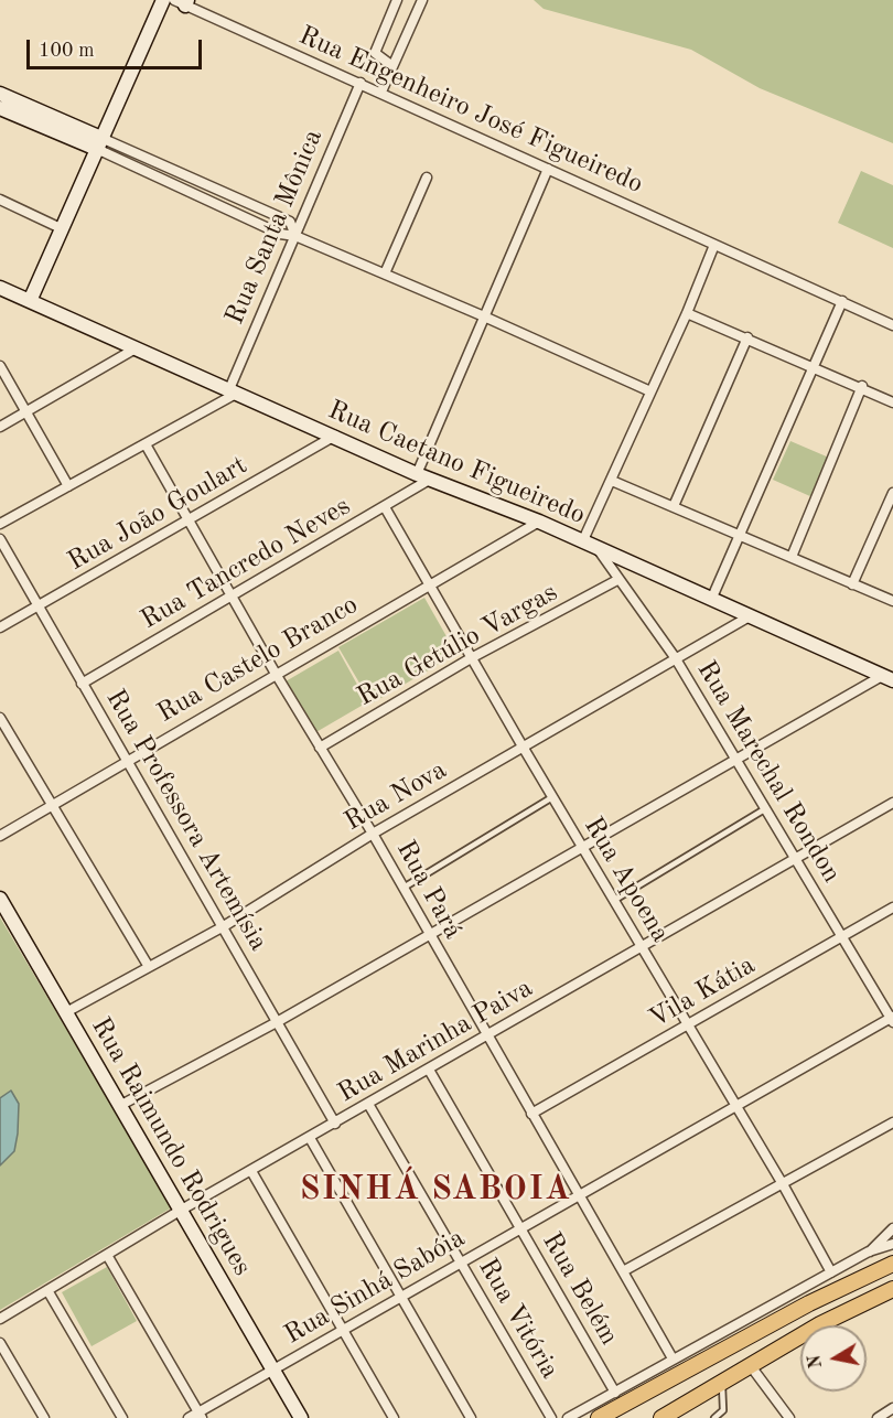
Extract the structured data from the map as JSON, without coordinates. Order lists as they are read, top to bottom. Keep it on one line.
{"streets":{"main road":["Rua Caetano Figueiredo","Rua Raimundo Rodrigues"],"street":["Rua Engenheiro José Figueiredo","Rua Santa Mônica","Rua João Goulart","Rua Tancredo Neves","Rua Getúlio Vargas","Rua Castelo Branco","Rua Marechal Rondon","Rua Nova","Rua Professora Artemísia","Rua Apoena","Rua Pará","Vila Kátia","Rua Marinha Paiva","Rua Sinhá Sabóia","Rua Belém","Rua Vitória"]},"crossings":[["Rua Engenheiro José Figueiredo","Rua Santa Mônica"],["Rua Santa Mônica","Rua Caetano Figueiredo"],["Rua Caetano Figueiredo","Rua João Goulart"],["Rua Caetano Figueiredo","Rua Tancredo Neves"],["Rua Caetano Figueiredo","Rua Castelo Branco"],["Rua Caetano Figueiredo","Rua Marechal Rondon"],["Rua Caetano Figueiredo","Rua Nova"],["Rua João Goulart","Rua Professora Artemísia"],["Rua João Goulart","Rua Pará"],["Rua Tancredo Neves","Rua Professora Artemísia"],["Rua Tancredo Neves","Rua Apoena"],["Rua Tancredo Neves","Rua Pará"],["Rua Getúlio Vargas","Rua Marechal Rondon"],["Rua Getúlio Vargas","Rua Apoena"],["Rua Getúlio Vargas","Rua Pará"],["Rua Castelo Branco","Rua Professora Artemísia"],["Rua Castelo Branco","Rua Apoena"],["Rua Castelo Branco","Rua Pará"],["Rua Marechal Rondon","Rua Nova"],["Rua Marechal Rondon","Vila Kátia"],["Rua Marechal Rondon","Rua Marinha Paiva"],["Rua Marechal Rondon","Rua Sinhá Sabóia"],["Rua Nova","Rua Professora Artemísia"],["Rua Nova","Rua Apoena"],["Rua Nova","Rua Pará"],["Rua Nova","Rua Raimundo Rodrigues"],["Rua Professora Artemísia","Rua Marinha Paiva"],["Rua Apoena","Vila Kátia"],["Rua Apoena","Rua Marinha Paiva"],["Rua Apoena","Rua Sinhá Sabóia"],["Rua Pará","Vila Kátia"],["Rua Pará","Rua Marinha Paiva"],["Rua Pará","Rua Sinhá Sabóia"],["Rua Marinha Paiva","Rua Raimundo Rodrigues"],["Rua Marinha Paiva","Rua Belém"],["Rua Marinha Paiva","Rua Vitória"],["Rua Raimundo Rodrigues","Rua Sinhá Sabóia"],["Rua Sinhá Sabóia","Rua Belém"],["Rua Sinhá Sabóia","Rua Vitória"]],"districts":["SINHÁ SABOIA"],"scale_bar":"100 m","north":"left"}
